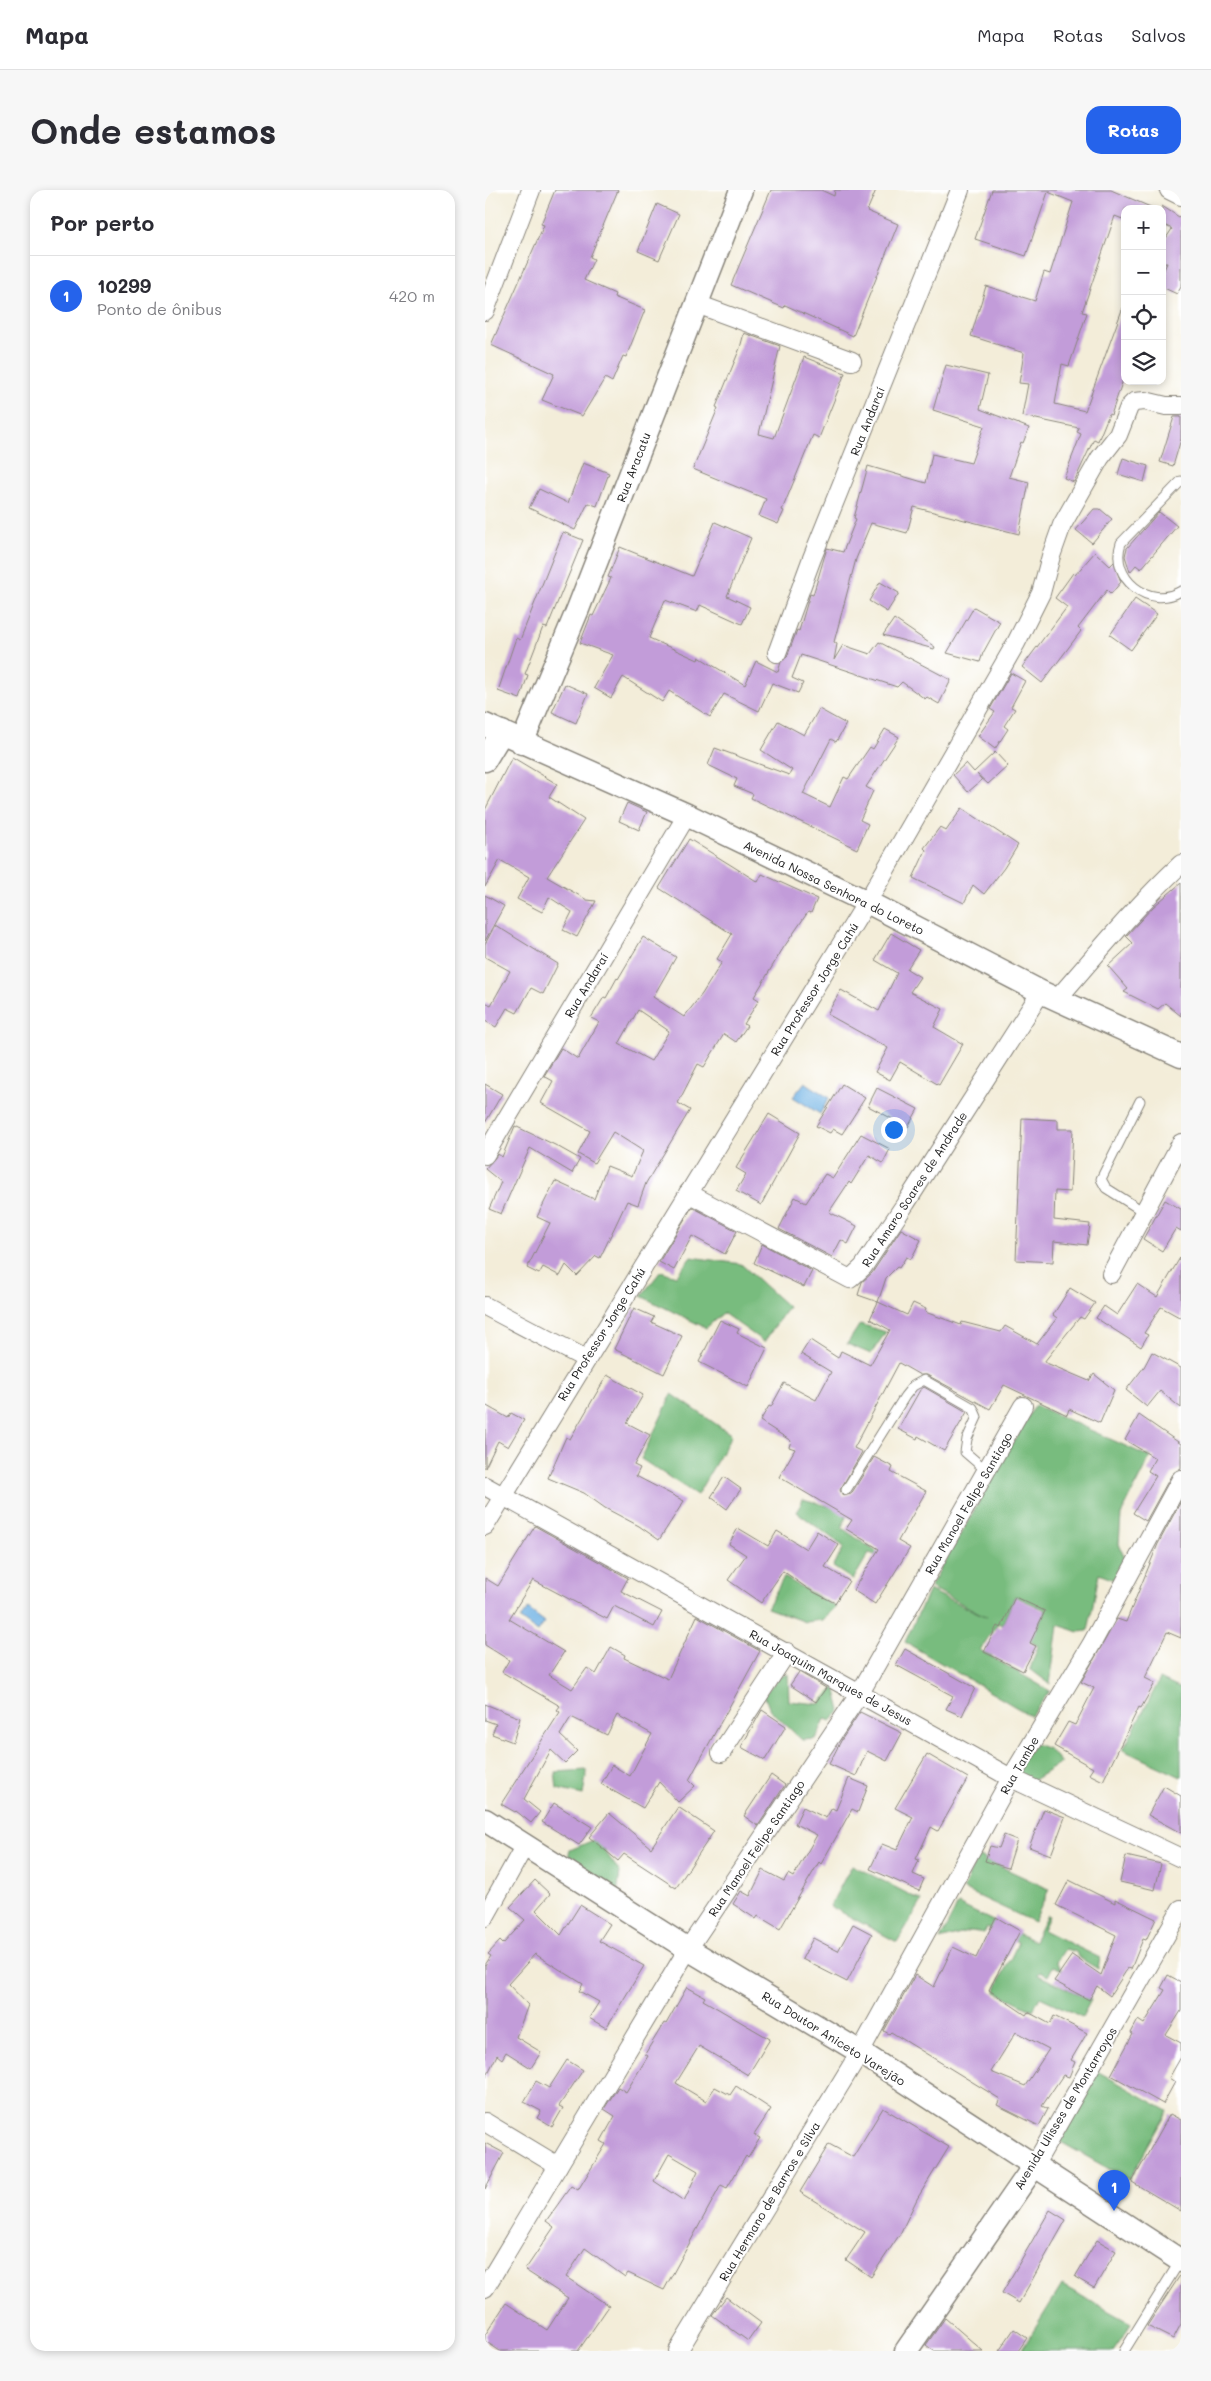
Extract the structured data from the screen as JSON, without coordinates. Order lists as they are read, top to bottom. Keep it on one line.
{"streets":{"street":["Rua Andaraí","Rua Aracatu","Avenida Nossa Senhora do Loreto","Rua Professor Jorge Cahú","Rua Amaro Soares de Andrade","Rua Manoel Felipe Santiago","Rua Joaquim Marques de Jesus","Rua Tambe","Rua Doutor Aniceto Varejão","Avenida Ulisses de Montarroyos","Rua Hermano de Barros e Silva"]},"crossings":[["Rua Andaraí","Avenida Nossa Senhora do Loreto"],["Rua Aracatu","Avenida Nossa Senhora do Loreto"],["Avenida Nossa Senhora do Loreto","Rua Professor Jorge Cahú"],["Avenida Nossa Senhora do Loreto","Rua Amaro Soares de Andrade"],["Rua Professor Jorge Cahú","Rua Amaro Soares de Andrade"],["Rua Professor Jorge Cahú","Rua Joaquim Marques de Jesus"],["Rua Manoel Felipe Santiago","Rua Joaquim Marques de Jesus"],["Rua Manoel Felipe Santiago","Rua Doutor Aniceto Varejão"],["Rua Joaquim Marques de Jesus","Rua Tambe"],["Rua Tambe","Rua Doutor Aniceto Varejão"],["Rua Tambe","Rua Hermano de Barros e Silva"],["Rua Doutor Aniceto Varejão","Avenida Ulisses de Montarroyos"],["Rua Doutor Aniceto Varejão","Rua Hermano de Barros e Silva"]],"page":{"header":"Mapa","nav":["Mapa","Rotas","Salvos"],"buttons":"Rotas","title":"Onde estamos","heading":"Por perto","map_buttons":["+","−"],"list":[{"mark":"1","name":"10299","note":"Ponto de ônibus","value":"420 m"}],"pins":"1"}}
